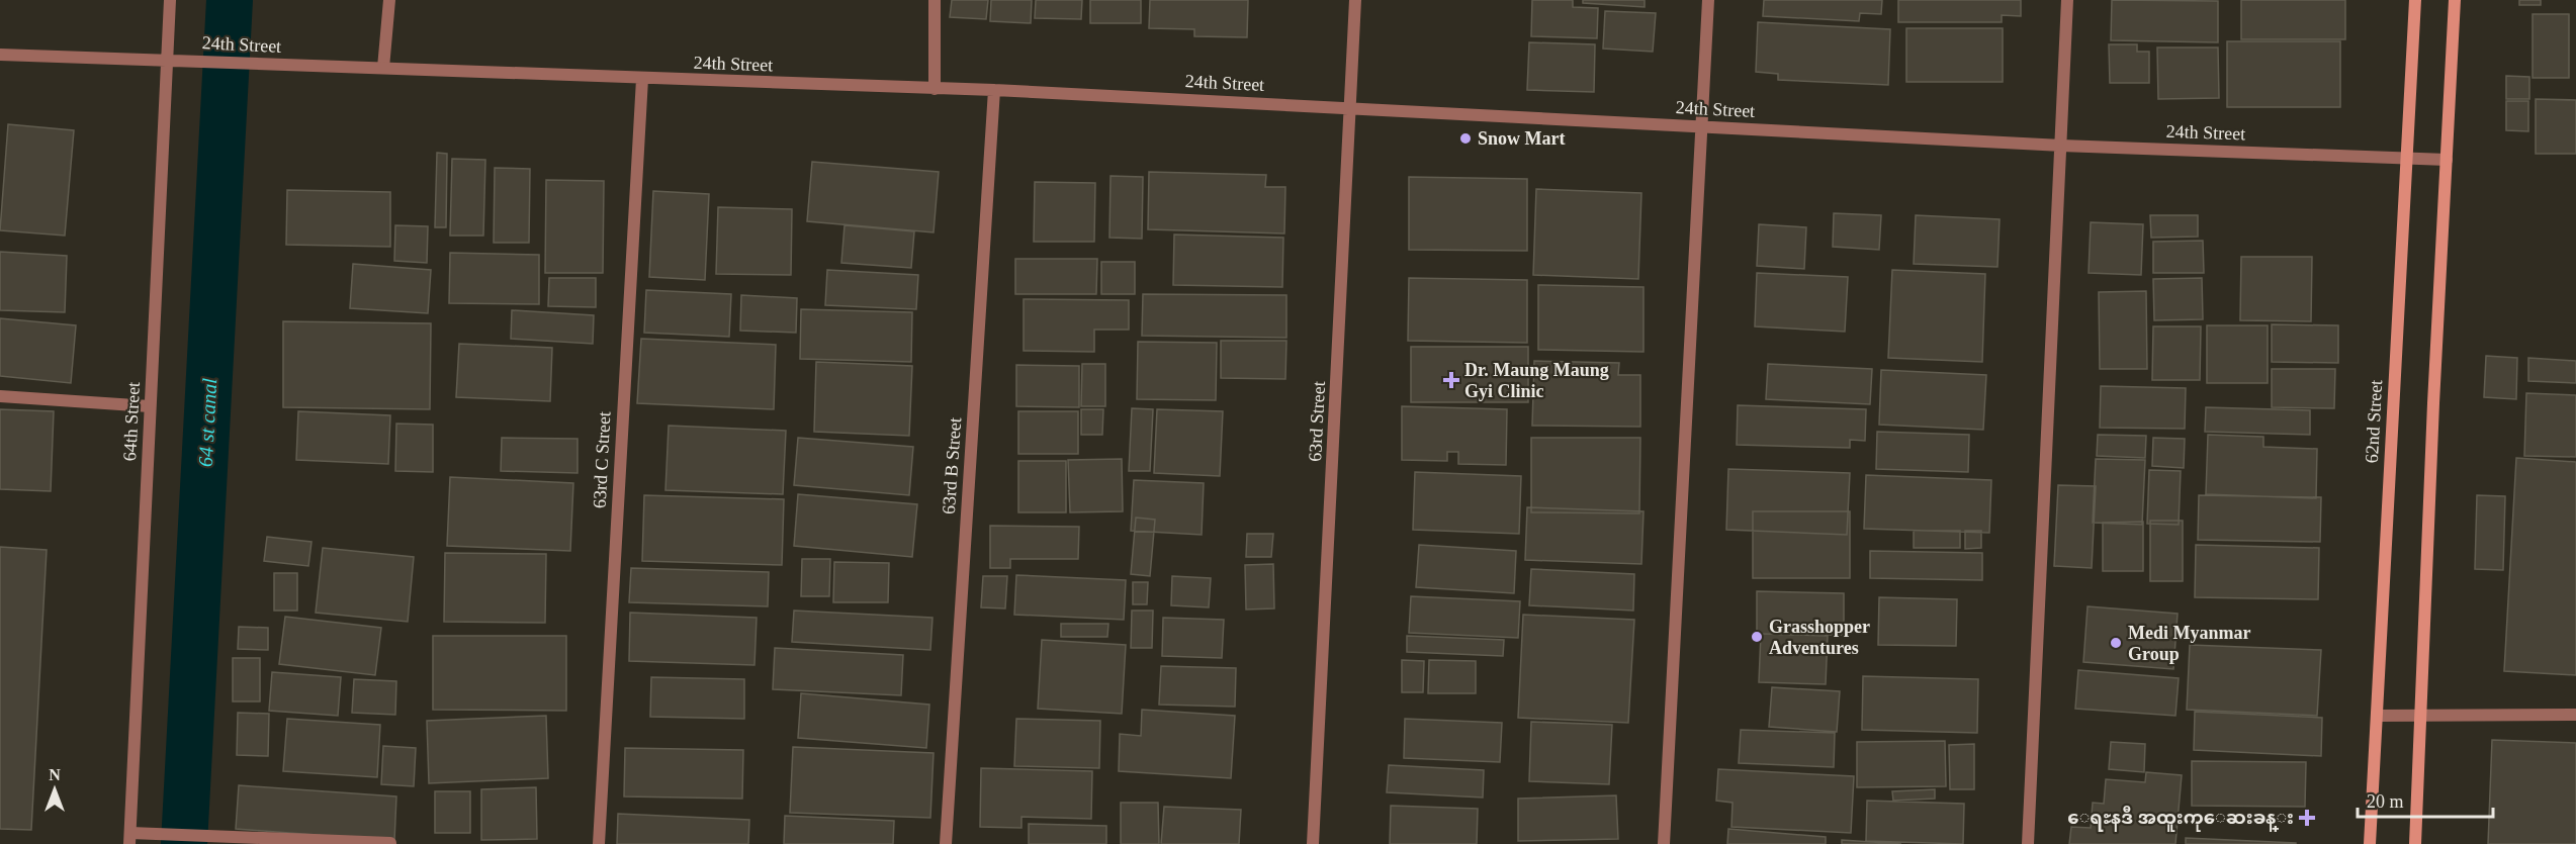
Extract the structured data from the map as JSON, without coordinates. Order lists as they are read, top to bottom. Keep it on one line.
{"streets":{"main road":["62nd Street"],"street":["24th Street","64th Street","63rd Street","63rd C Street","63rd B Street"]},"crossings":[["24th Street","64th Street"],["24th Street","63rd Street"],["24th Street","62nd Street"],["24th Street","63rd C Street"],["24th Street","63rd B Street"]],"water":["64 st canal"],"places":{"other":["Snow Mart","Grasshopper Adventures","Medi Myanmar Group"],"health":["Dr. Maung Maung Gyi Clinic","ေရႊနဒီ အထူးကုေဆးခန္း"]},"scale_bar":"20 m","north":"top"}
